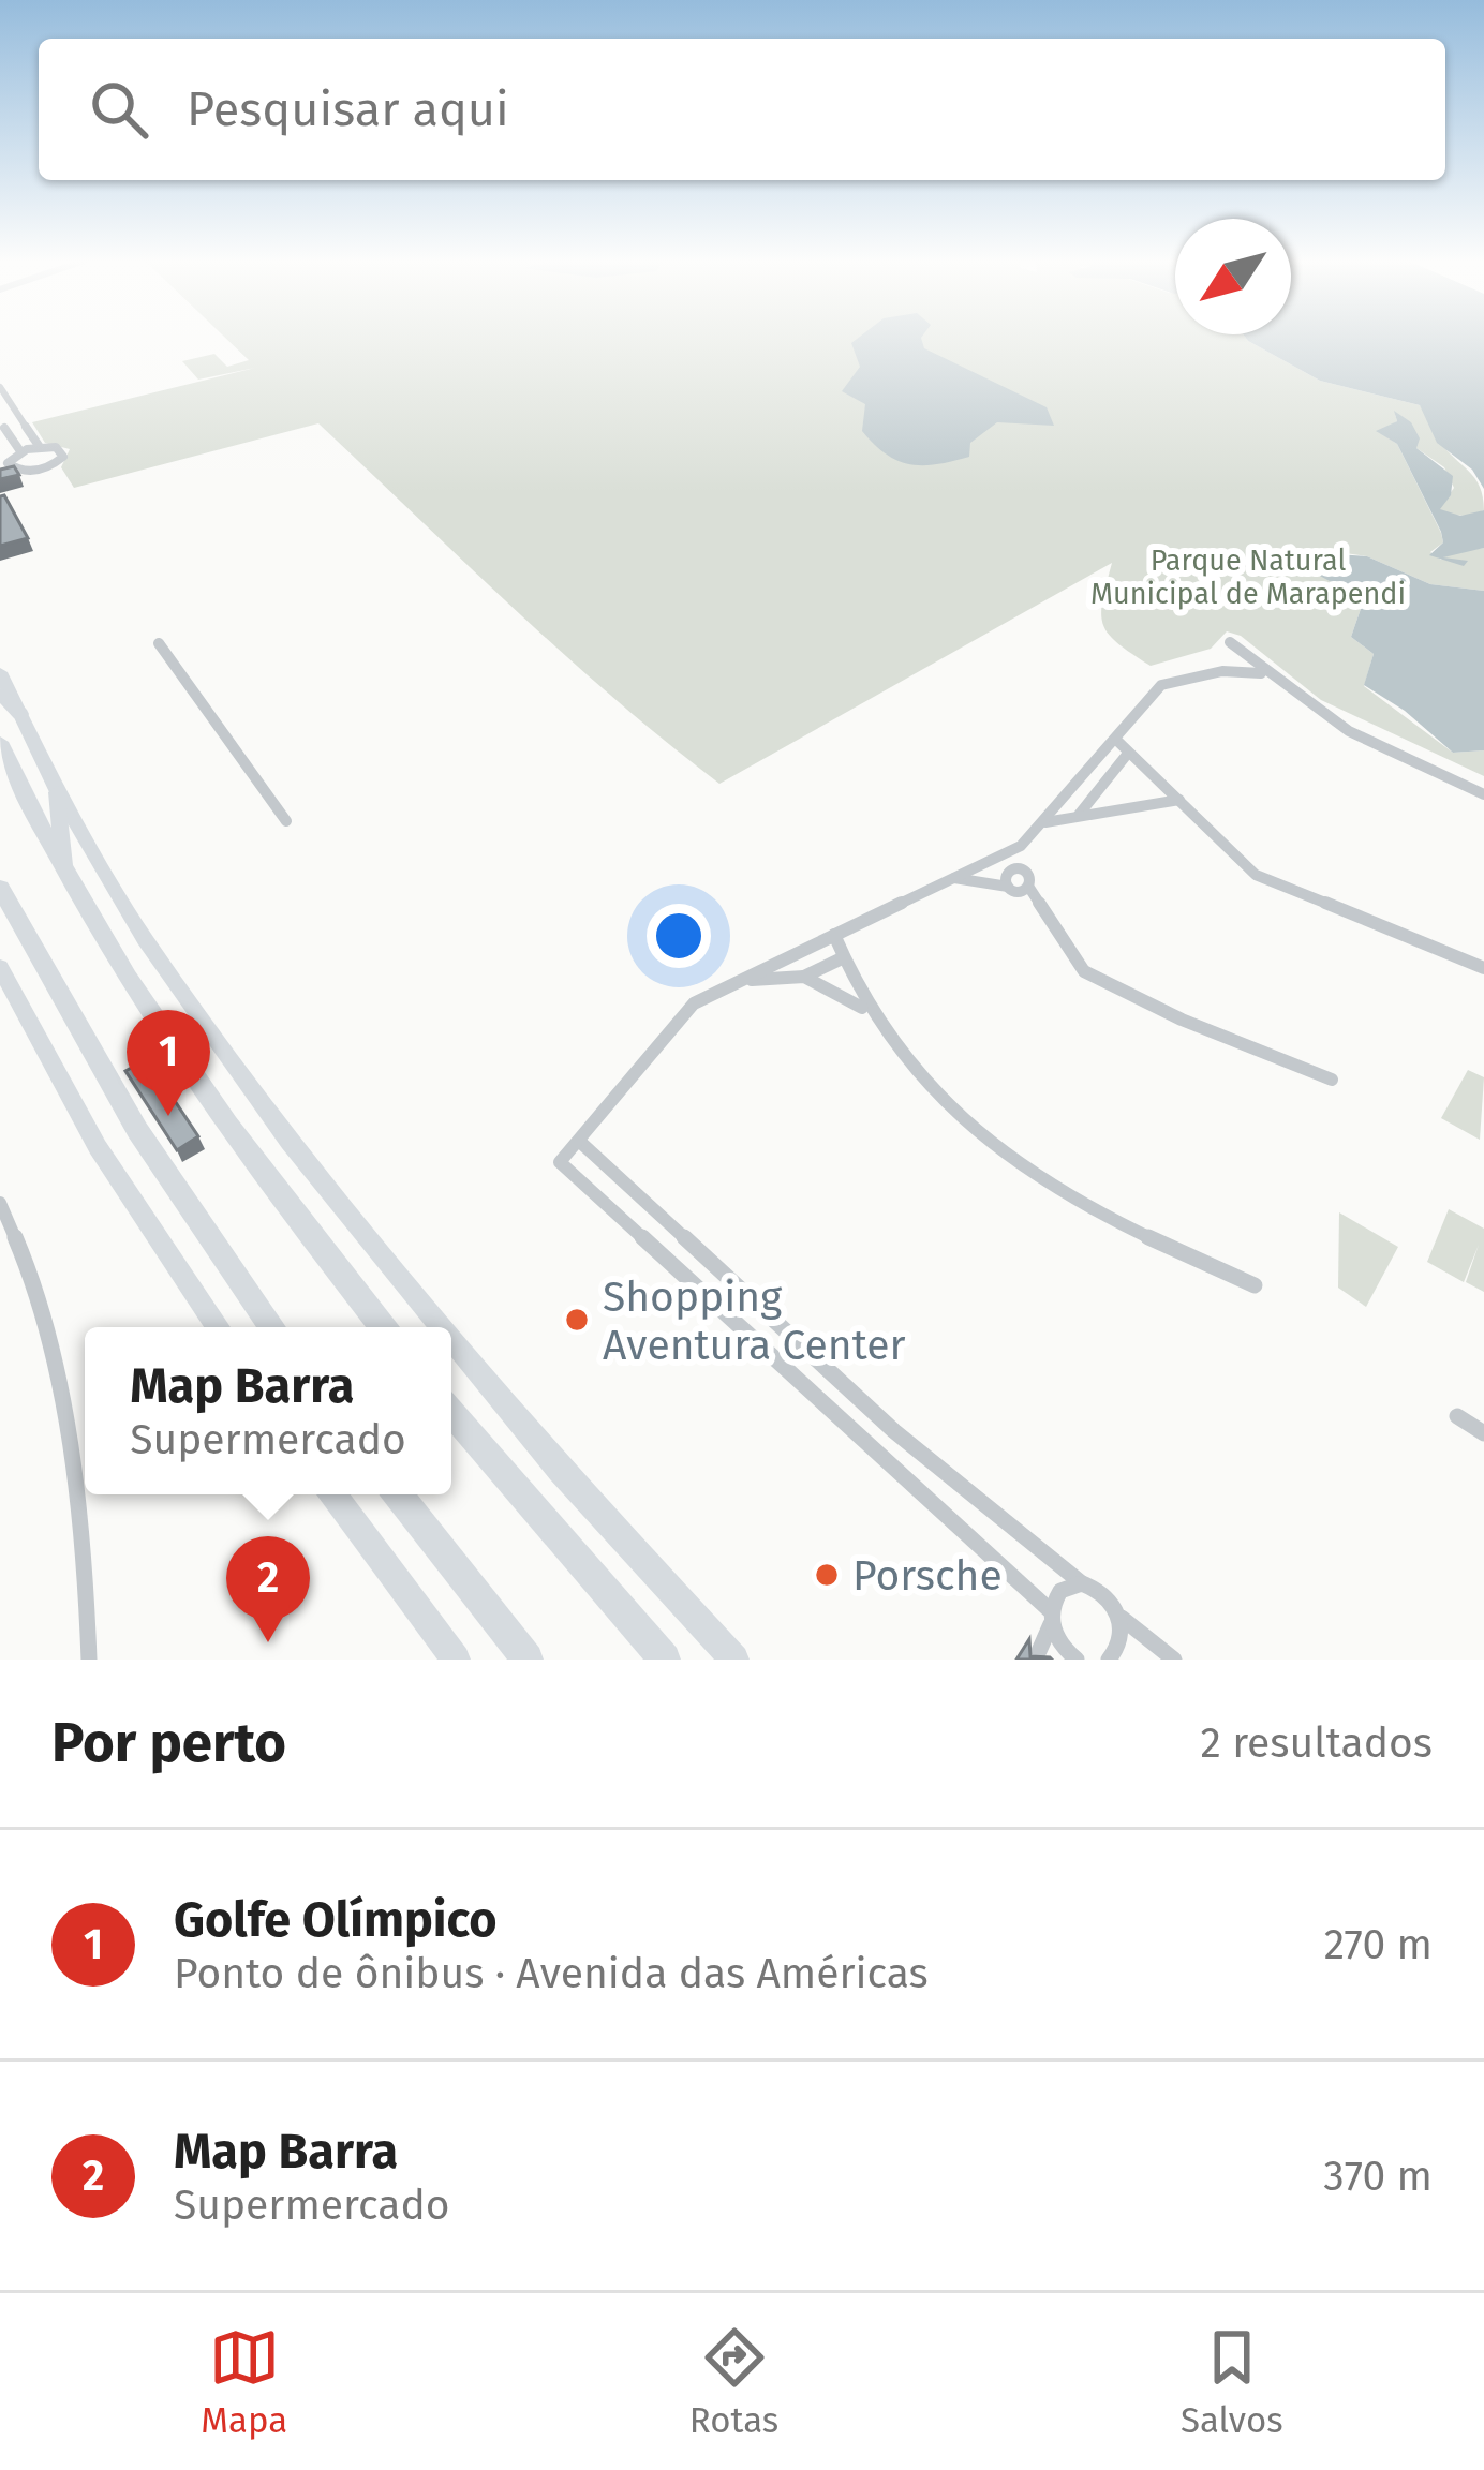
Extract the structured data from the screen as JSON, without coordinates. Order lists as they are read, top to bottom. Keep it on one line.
{"parks":["Parque Natural Municipal de Marapendi"],"places":["Shopping Aventura Center","Porsche"],"north":"bottom left","page":{"search":"Pesquisar aqui","pins":["1","2"],"popup":["Map Barra","Supermercado"],"heading":["Por perto","2 resultados"],"list":[{"mark":"1","name":"Golfe Olímpico","note":"Ponto de ônibus · Avenida das Américas","value":"270 m"},{"mark":"2","name":"Map Barra","note":"Supermercado","value":"370 m"}],"nav":["Mapa","Rotas","Salvos"]}}
